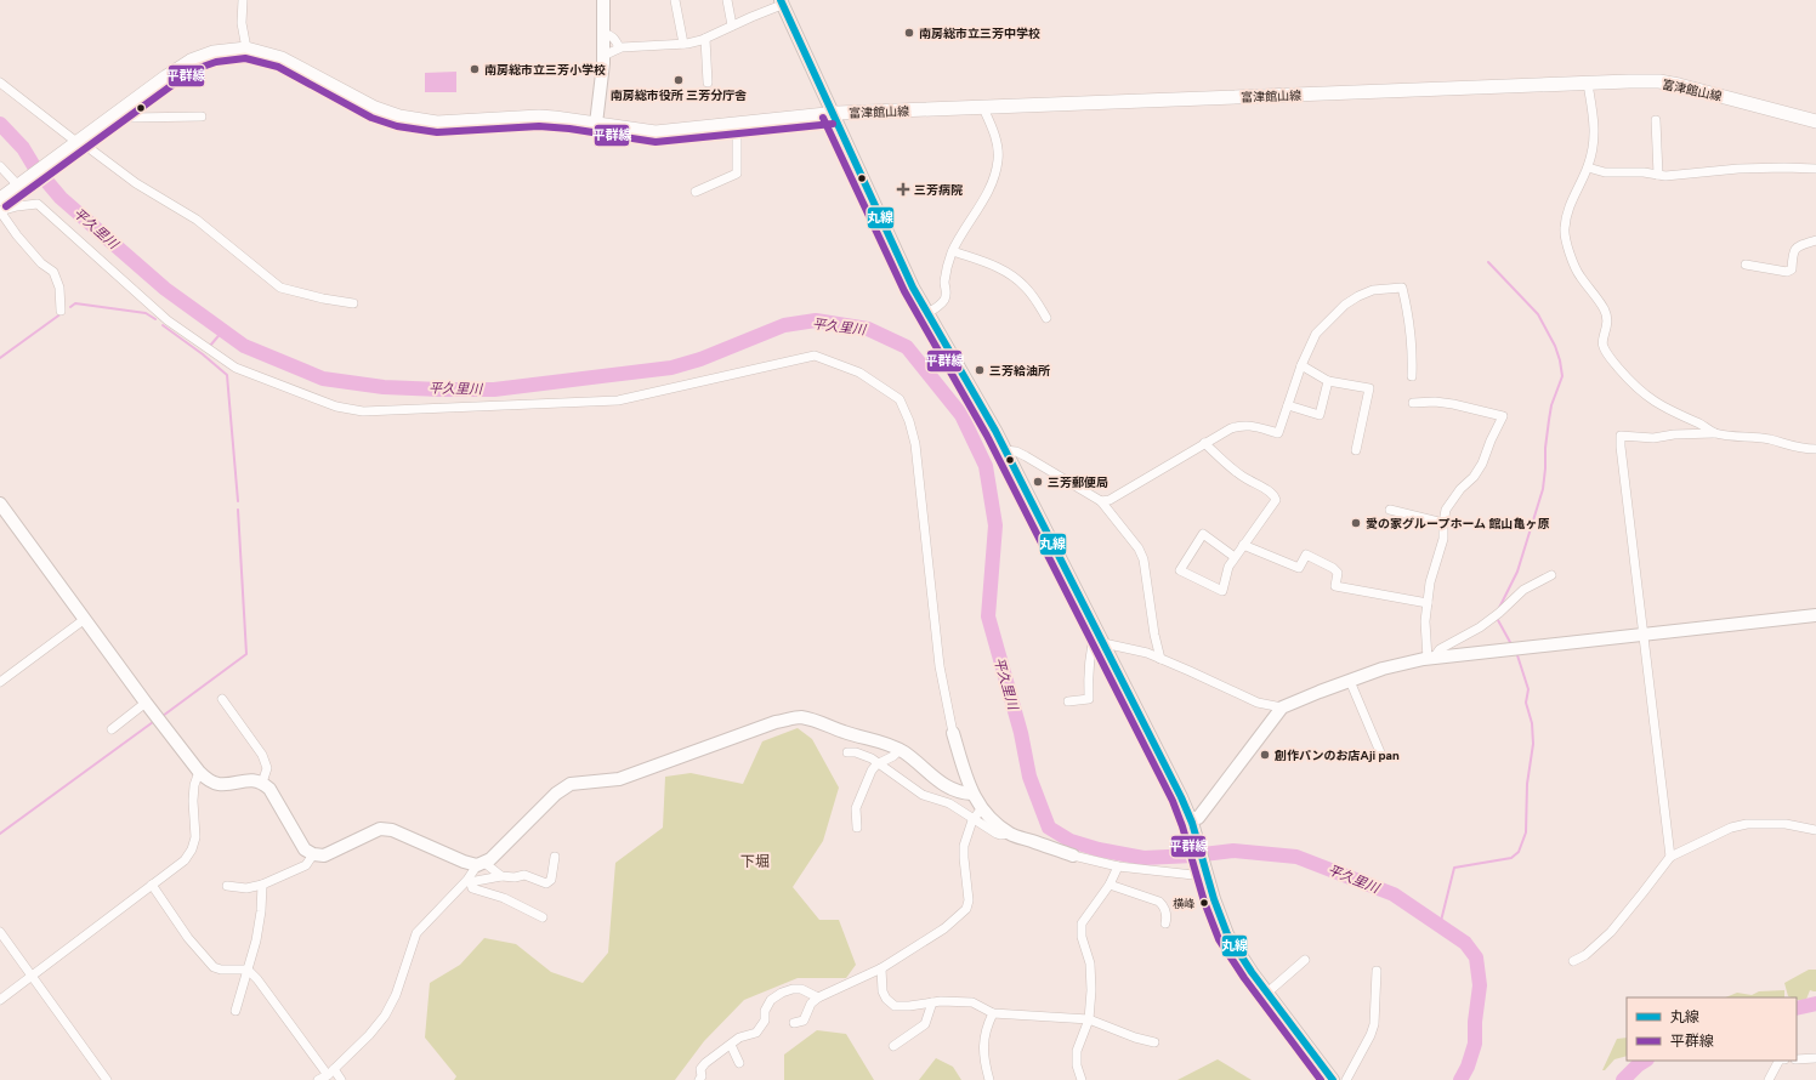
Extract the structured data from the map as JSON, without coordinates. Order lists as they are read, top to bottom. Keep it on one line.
{"streets":{"main road":["富津館山線"]},"districts":["下堀"],"water":["平久里川"],"places":{"other":["南房総市立三芳中学校","南房総市立三芳小学校","南房総市役所 三芳分庁舎","三芳給油所","三芳郵便局","愛の家グループホーム 館山亀ヶ原","創作パンのお店Aji pan","横峰"],"health":["三芳病院"]},"lines":["transit line 丸線","transit line 平群線"],"legend":["丸線","平群線"]}
